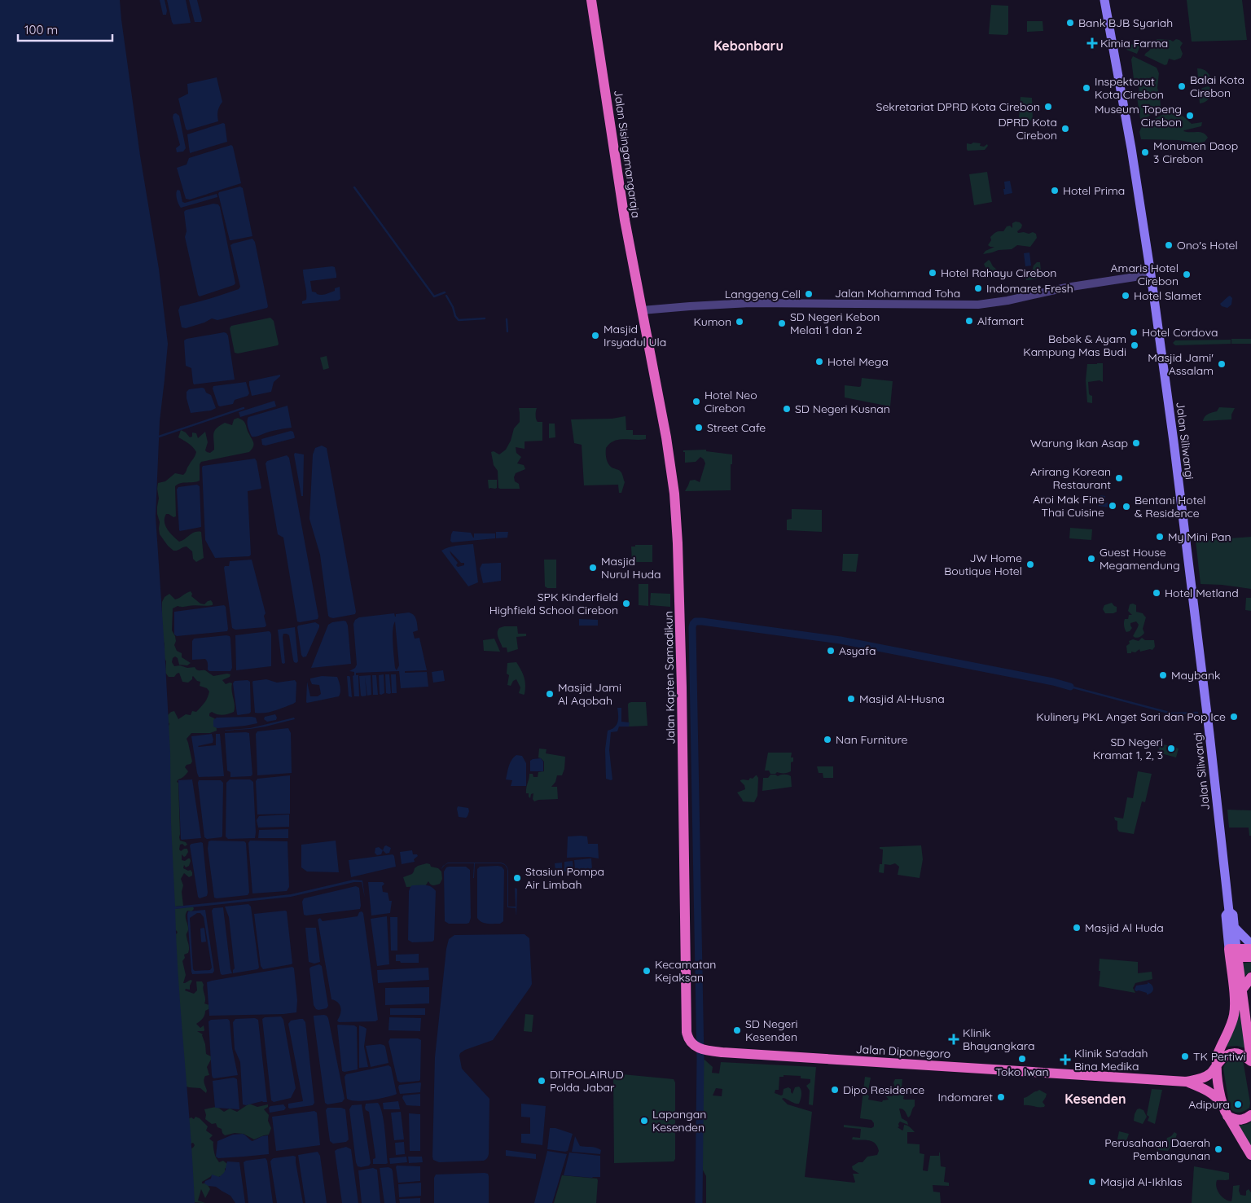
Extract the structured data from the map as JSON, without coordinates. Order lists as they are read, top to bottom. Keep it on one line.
{"streets":{"highway":["Jalan Sisingamangaraja","Jalan Siliwangi","Jalan Kapten Samadikun","Jalan Diponegoro"],"street":["Jalan Mohammad Toha"]},"crossings":[["Jalan Sisingamangaraja","Jalan Mohammad Toha"],["Jalan Sisingamangaraja","Jalan Kapten Samadikun"],["Jalan Mohammad Toha","Jalan Siliwangi"],["Jalan Mohammad Toha","Jalan Kapten Samadikun"],["Jalan Kapten Samadikun","Jalan Diponegoro"]],"districts":["Kebonbaru","Kesenden"],"places":{"other":["Bank BJB Syariah","Balai Kota Cirebon","Inspektorat Kota Cirebon","Sekretariat DPRD Kota Cirebon","Museum Topeng Cirebon","DPRD Kota Cirebon","Monumen Daop 3 Cirebon","Hotel Prima","Ono's Hotel","Hotel Rahayu Cirebon","Amaris Hotel Cirebon","Indomaret Fresh","Langgeng Cell","Hotel Slamet","Alfamart","Kumon","SD Negeri Kebon Melati 1 dan 2","Hotel Cordova","Masjid Irsyadul Ula","Bebek & Ayam Kampung Mas Budi","Hotel Mega","Masjid Jami' Assalam","Hotel Neo Cirebon","SD Negeri Kusnan","Street Cafe","Warung Ikan Asap","Arirang Korean Restaurant","Aroi Mak Fine Thai Cuisine","Bentani Hotel & Residence","My Mini Pan","Guest House Megamendung","JW Home Boutique Hotel","Masjid Nurul Huda","Hotel Metland","SPK Kinderfield Highfield School Cirebon","Asyafa","Maybank","Masjid Jami Al Aqobah","Masjid Al-Husna","Kulinery PKL Anget Sari dan Pop Ice","Nan Furniture","SD Negeri Kramat 1, 2, 3","Stasiun Pompa Air Limbah","Masjid Al Huda","Kecamatan Kejaksan","SD Negeri Kesenden","TK Pertiwi","Toko Iwan","DITPOLAIRUD Polda Jabar","Dipo Residence","Indomaret","Adipura","Lapangan Kesenden","Perusahaan Daerah Pembangunan","Masjid Al-Ikhlas"],"health":["Kimia Farma","Klinik Bhayangkara","Klinik Sa'adah Bina Medika"]},"scale_bar":"100 m"}
